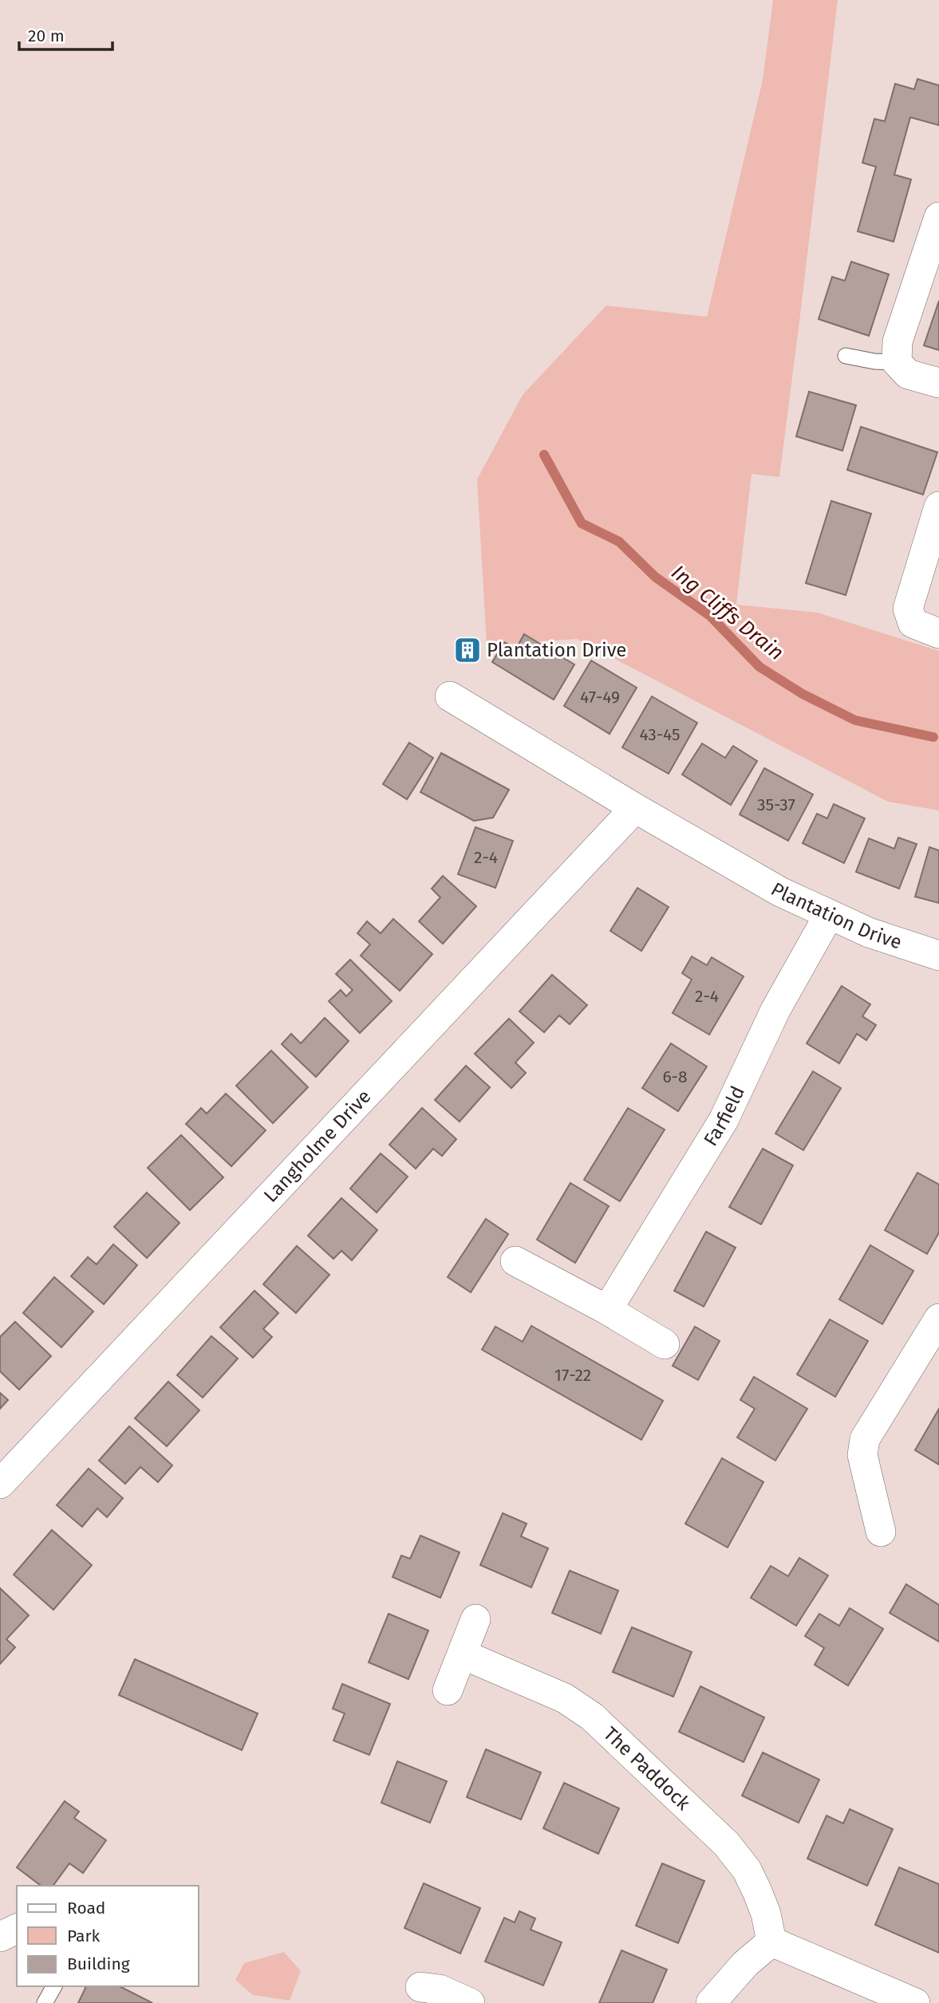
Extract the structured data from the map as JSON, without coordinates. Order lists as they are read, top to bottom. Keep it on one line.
{"streets":{"street":["Plantation Drive","Farfield","Langholme Drive","The Paddock"]},"crossings":[["Plantation Drive","Farfield"],["Plantation Drive","Langholme Drive"]],"water":["Ing Cliffs Drain"],"places":{"building":["Plantation Drive"]},"house_numbers":["47-49","43-45","35-37","2-4","2-4","6-8","17-22"],"legend":["Road","Park","Building"],"scale_bar":"20 m"}
